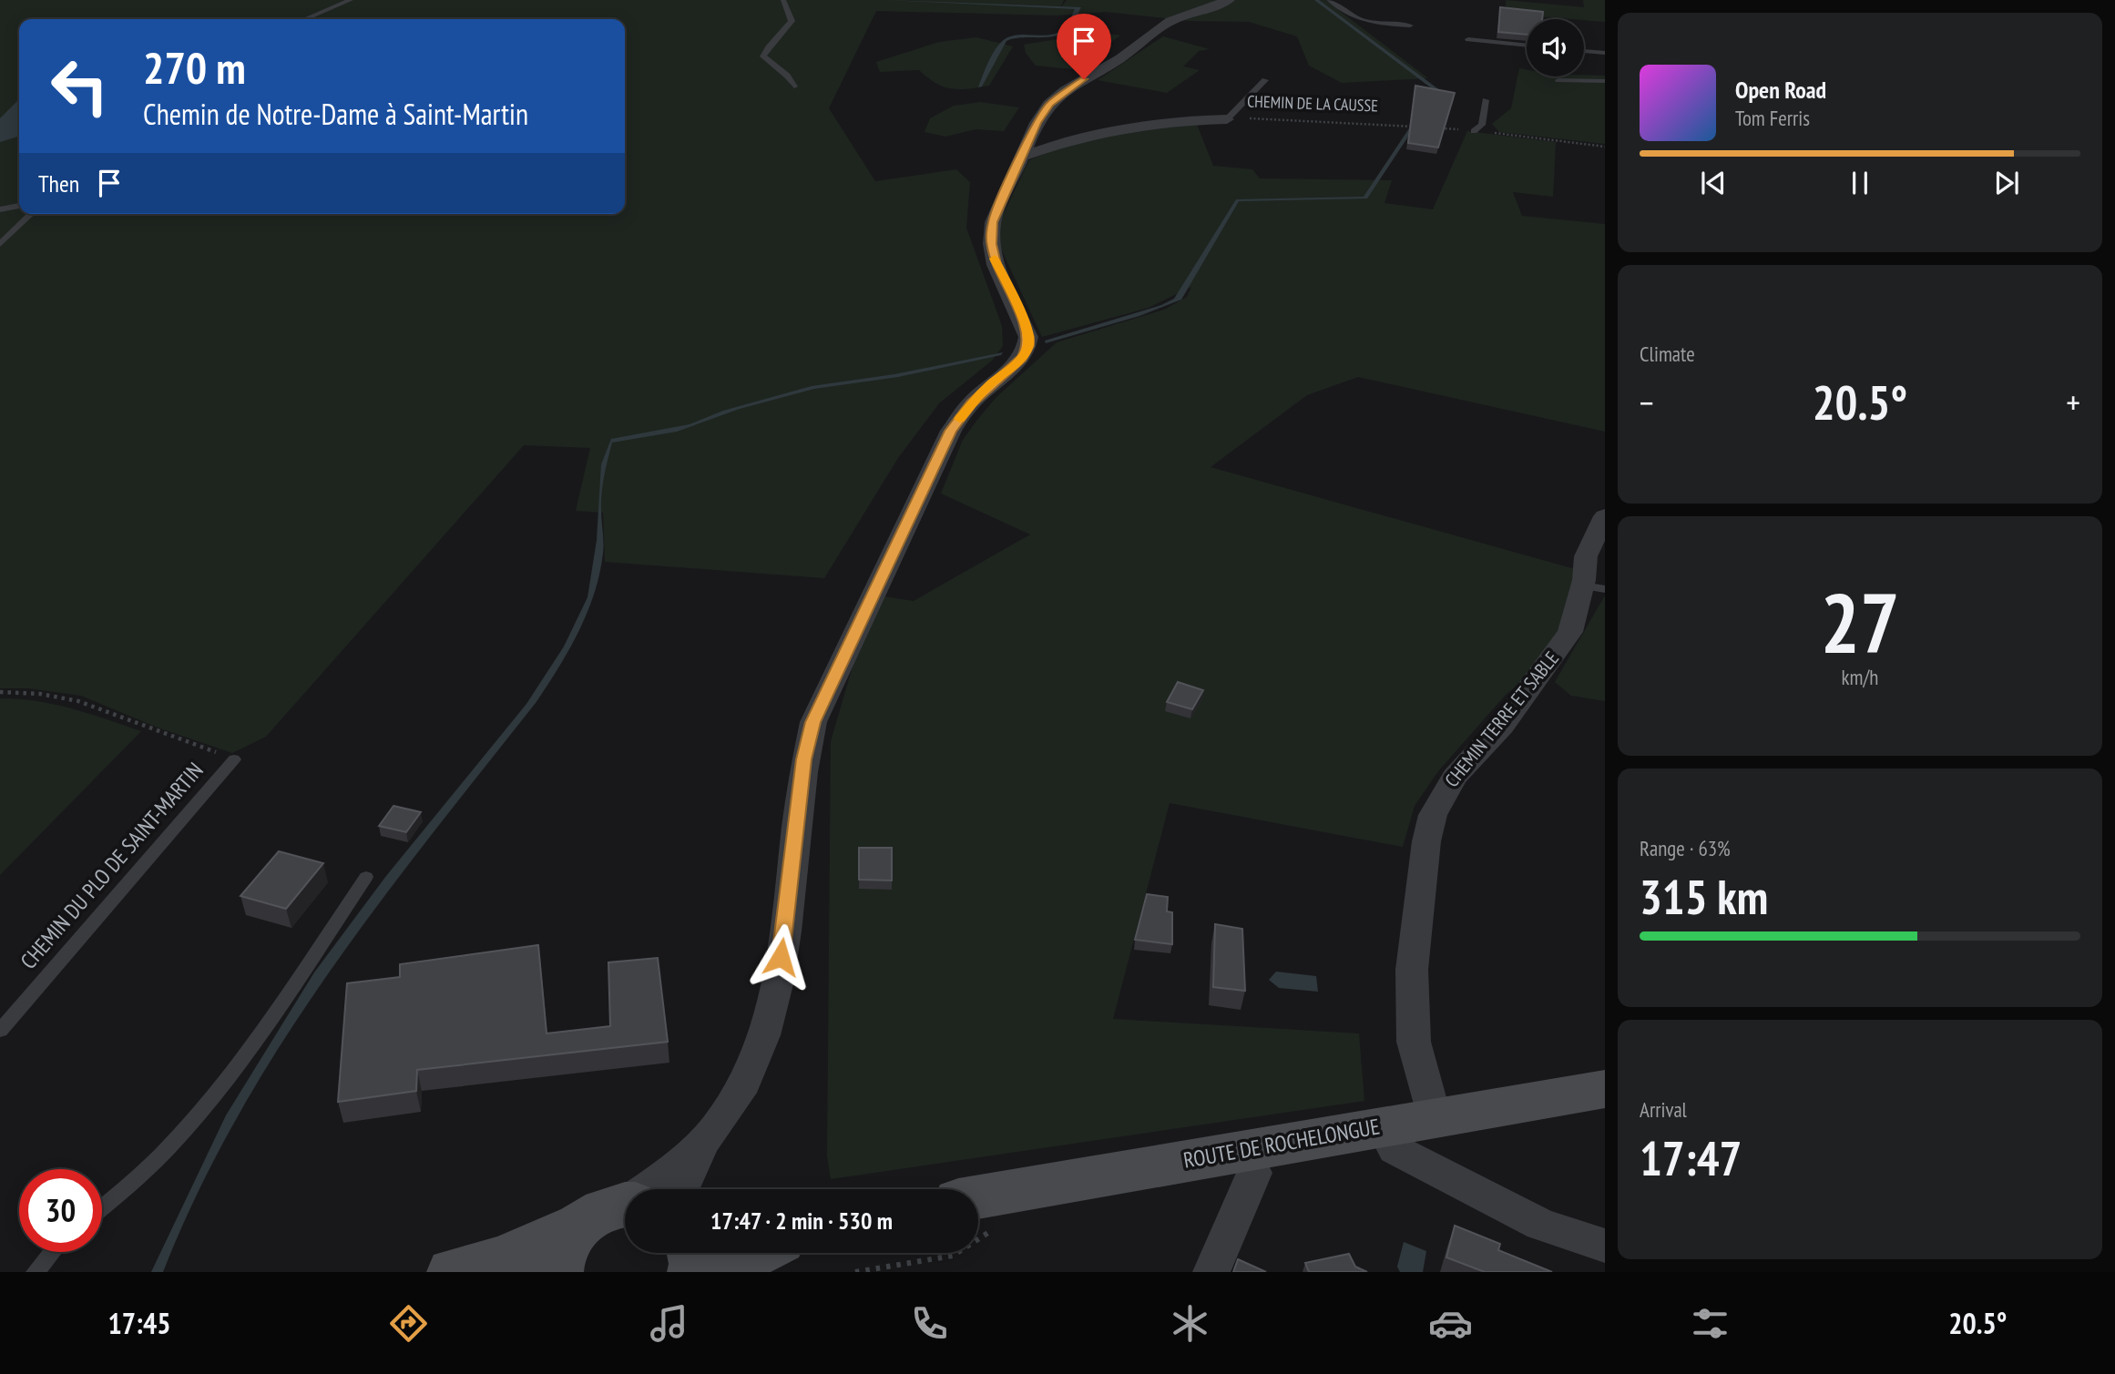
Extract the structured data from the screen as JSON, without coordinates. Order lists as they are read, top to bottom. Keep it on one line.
{"streets":{"main road":["ROUTE DE ROCHELONGUE"],"street":["CHEMIN DE LA CAUSSE","CHEMIN TERRE ET SABLE"],"lane":["CHEMIN DU PLO DE SAINT-MARTIN"]},"crossings":[["CHEMIN TERRE ET SABLE","ROUTE DE ROCHELONGUE"]],"page":{"turn":["270 m","Chemin de Notre-Dame à Saint-Martin"],"song":["Open Road","Tom Ferris"],"then":"Then","tile":["Climate",["27","km/h"],["Range · 63%","315 km"],["Arrival","17:47"]],"heat":["−","20.5°","+"],"limit":"30","trip":"17:47 · 2 min · 530 m","tabs":["17:45","20.5°"]}}
